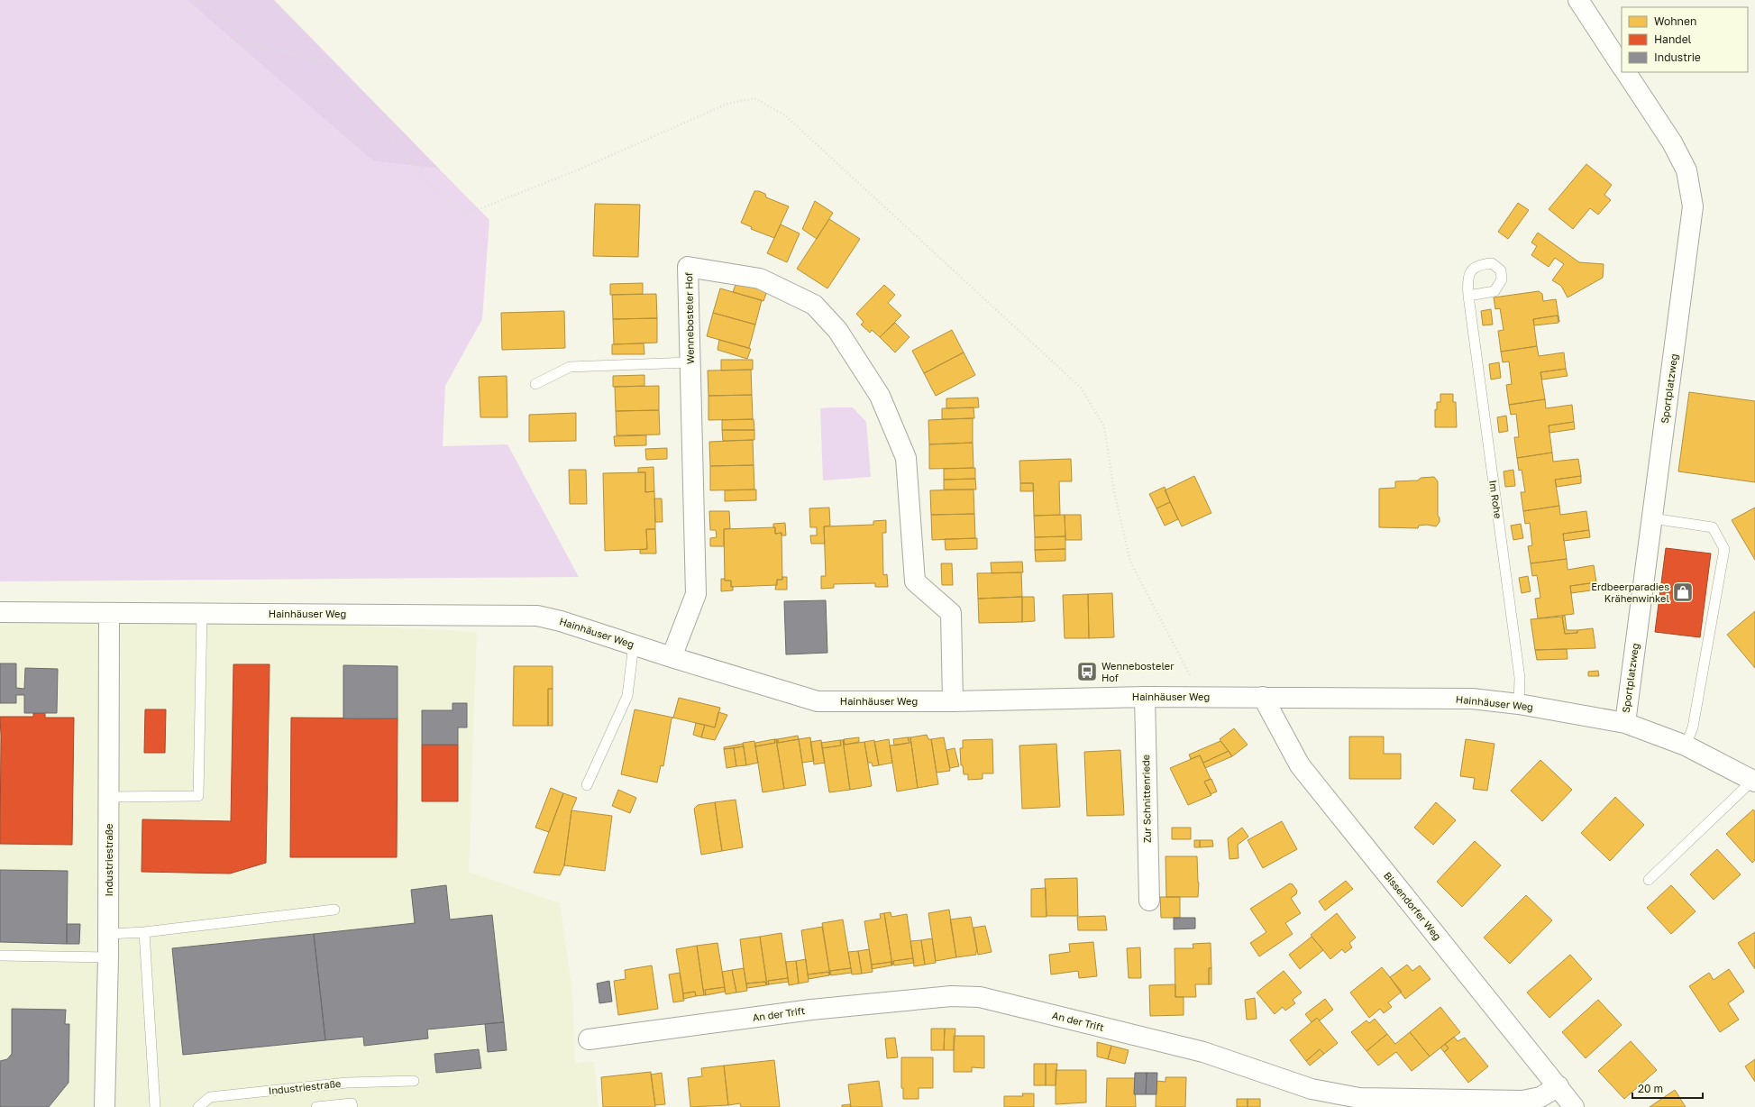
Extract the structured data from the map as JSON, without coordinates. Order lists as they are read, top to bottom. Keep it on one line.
{"streets":{"street":["Wennebosteler Hof","Sportplatzweg","Hainhäuser Weg","Zur Schnittenriede","Industriestraße","Bissendorfer Weg","An der Trift"],"lane":["Im Rohe"]},"crossings":[["Wennebosteler Hof","Hainhäuser Weg"],["Sportplatzweg","Hainhäuser Weg"],["Im Rohe","Hainhäuser Weg"],["Hainhäuser Weg","Zur Schnittenriede"],["Hainhäuser Weg","Industriestraße"],["Hainhäuser Weg","Bissendorfer Weg"],["Bissendorfer Weg","An der Trift"]],"places":{"shop":["Erdbeerparadies Krähenwinkel"],"bus stop":["Wennebosteler Hof"]},"legend":["Wohnen","Handel","Industrie"],"scale_bar":"20 m"}
